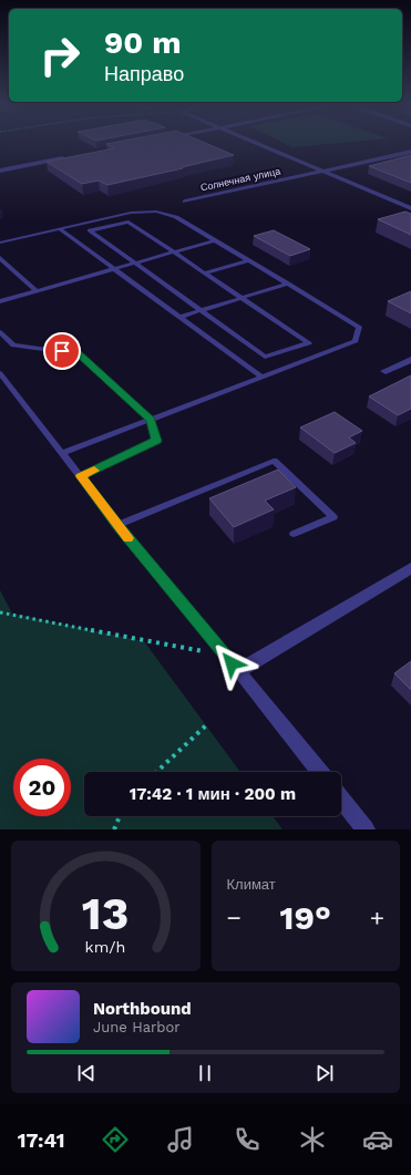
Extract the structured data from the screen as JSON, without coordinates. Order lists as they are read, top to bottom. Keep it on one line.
{"streets":{"street":["Солнечная улица"]},"page":{"turn":["90 m","Направо"],"limit":"20","trip":"17:42 · 1 мин · 200 m","tile":"Климат","heat":["−","19°","+"],"song":["Northbound","June Harbor"],"tabs":"17:41","gauge":["13","km/h"]}}
